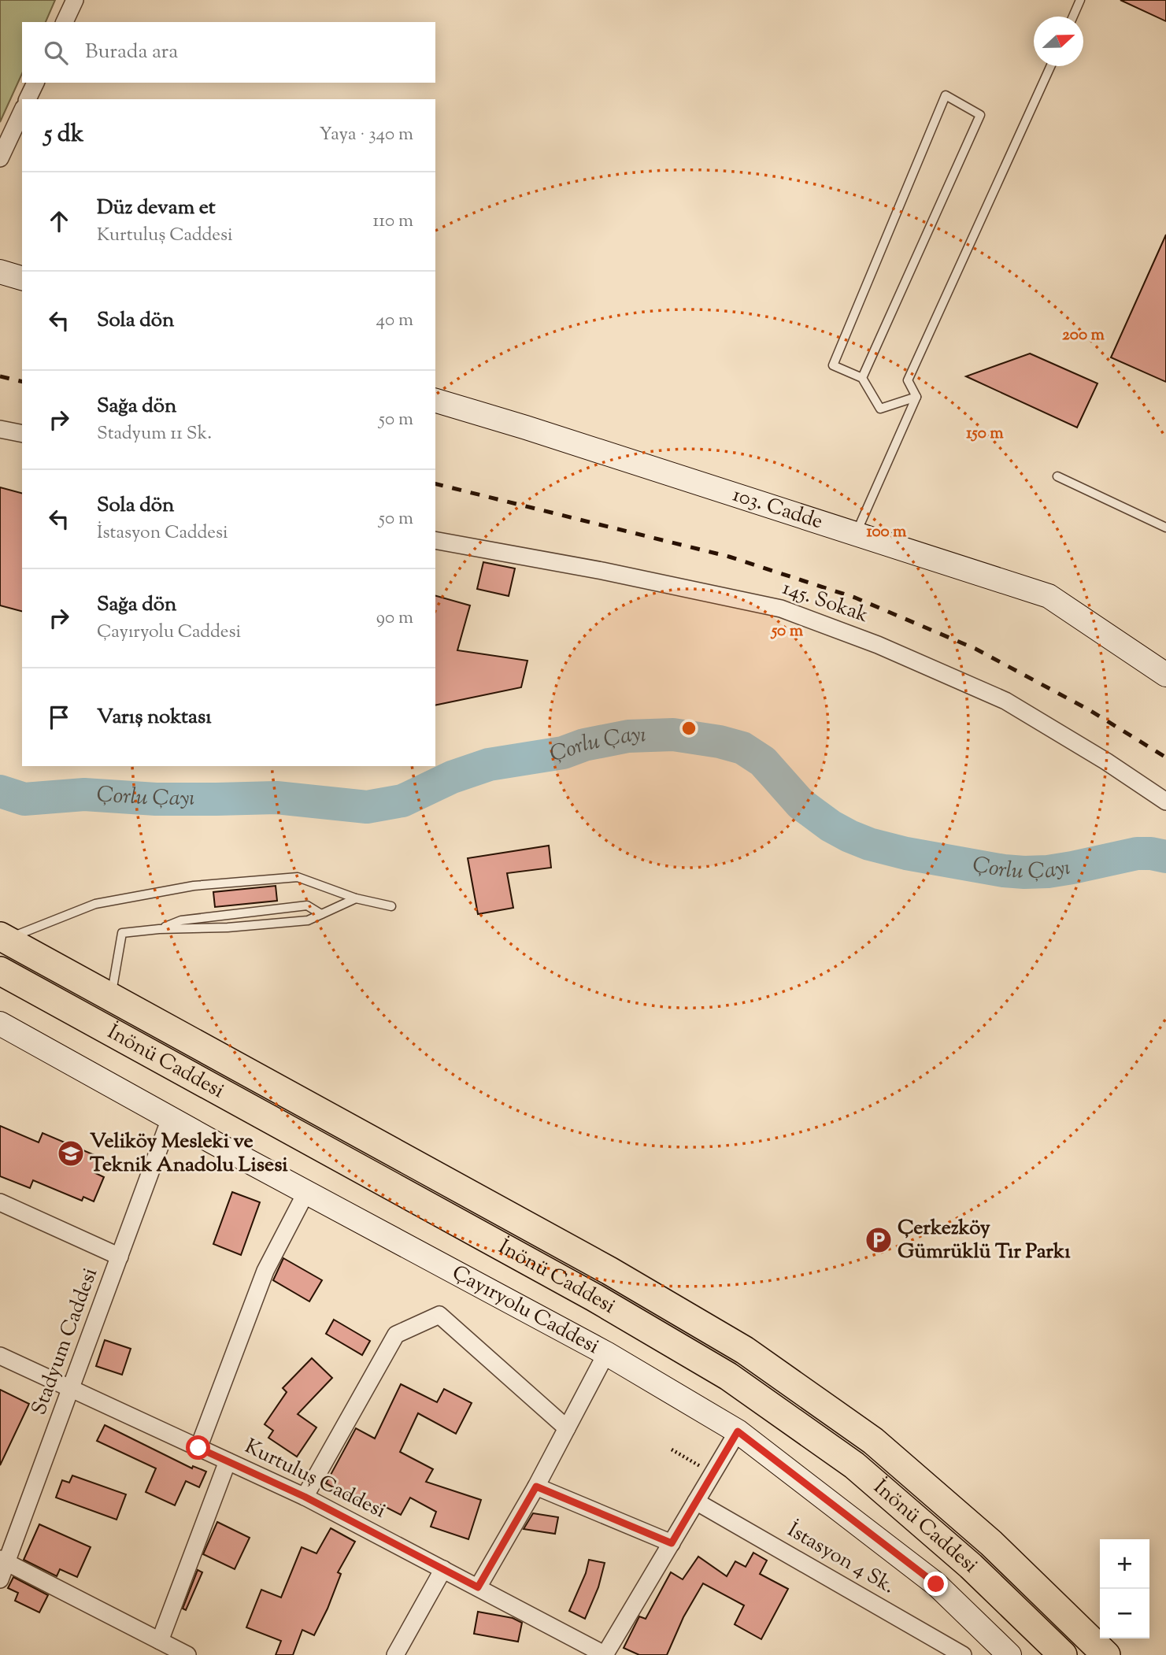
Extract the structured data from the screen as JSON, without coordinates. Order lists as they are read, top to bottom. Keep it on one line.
{"streets":{"main road":["İnönü Caddesi"],"street":["103. Cadde","145. Sokak","Çayıryolu Caddesi","Stadyum Caddesi","Kurtuluş Caddesi","İstasyon 4 Sk."]},"crossings":[["Çayıryolu Caddesi","Stadyum Caddesi"],["Stadyum Caddesi","Kurtuluş Caddesi"]],"water":["Çorlu Çayı"],"places":{"school or university":["Veliköy Mesleki ve Teknik Anadolu Lisesi"],"parking":["Çerkezköy Gümrüklü Tır Parkı"]},"north":"right","page":{"search":"Burada ara","heading":["5 dk","Yaya · 340 m"],"list":[["Düz devam et","Kurtuluş Caddesi","110 m"],["Sola dön","40 m"],["Sağa dön","Stadyum 11 Sk.","50 m"],["Sola dön","İstasyon Caddesi","50 m"],["Sağa dön","Çayıryolu Caddesi","90 m"],"Varış noktası"],"map_buttons":["+","−"]},"rings":["200 m","150 m","100 m","50 m"]}
